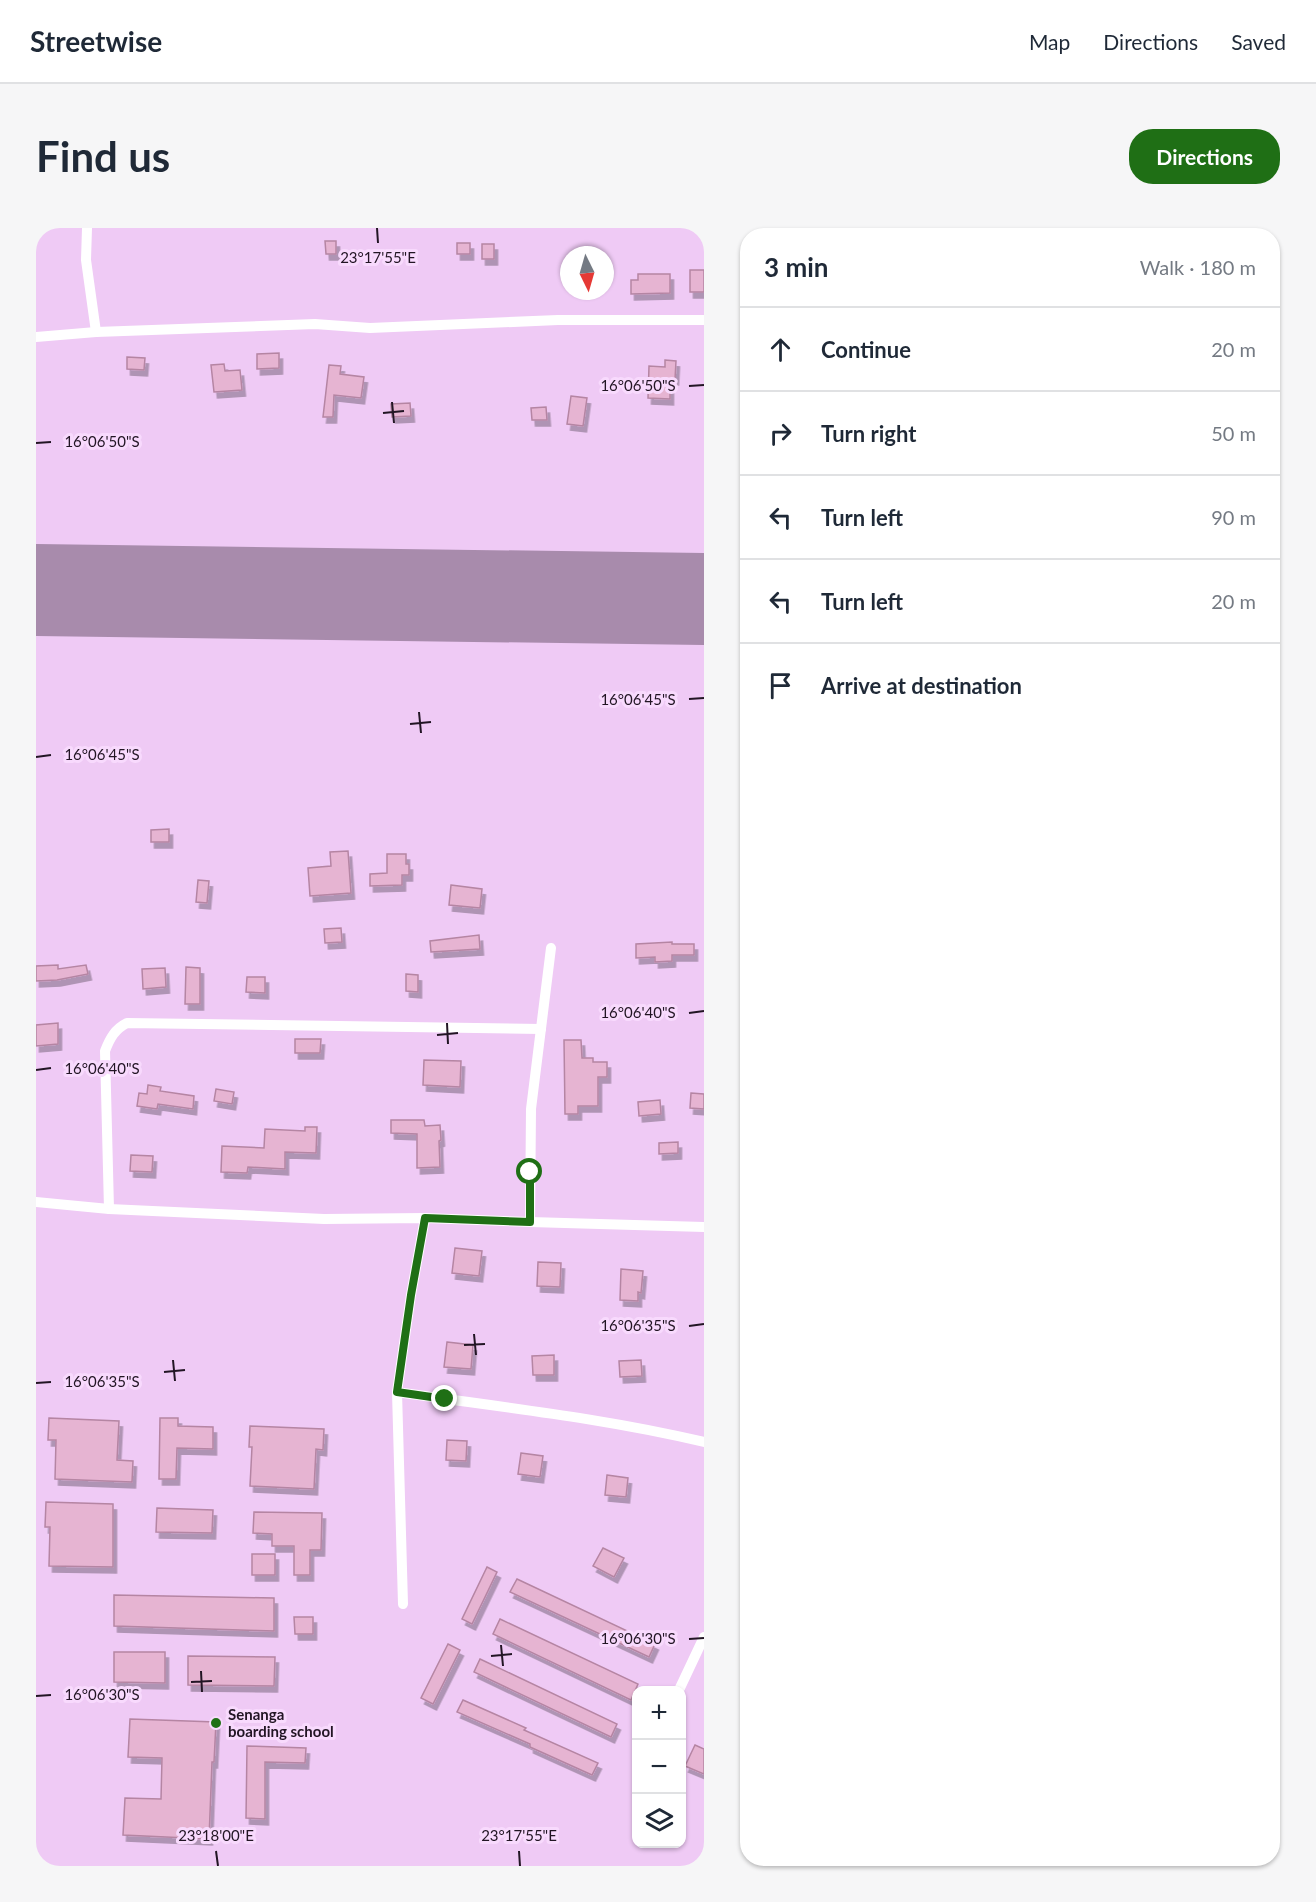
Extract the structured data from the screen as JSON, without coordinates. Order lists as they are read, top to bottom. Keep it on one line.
{"places":["Senanga boarding school"],"north":"bottom","page":{"header":"Streetwise","nav":["Map","Directions","Saved"],"buttons":"Directions","title":"Find us","heading":["3 min","Walk · 180 m"],"list":[["Continue","20 m"],["Turn right","50 m"],["Turn left","90 m"],["Turn left","20 m"],"Arrive at destination"],"map_buttons":["+","−"]},"coordinates":["23°17'55\"E","16°06'50\"S","16°06'45\"S","16°06'40\"S","16°06'35\"S","16°06'30\"S","23°18'00\"E"]}
